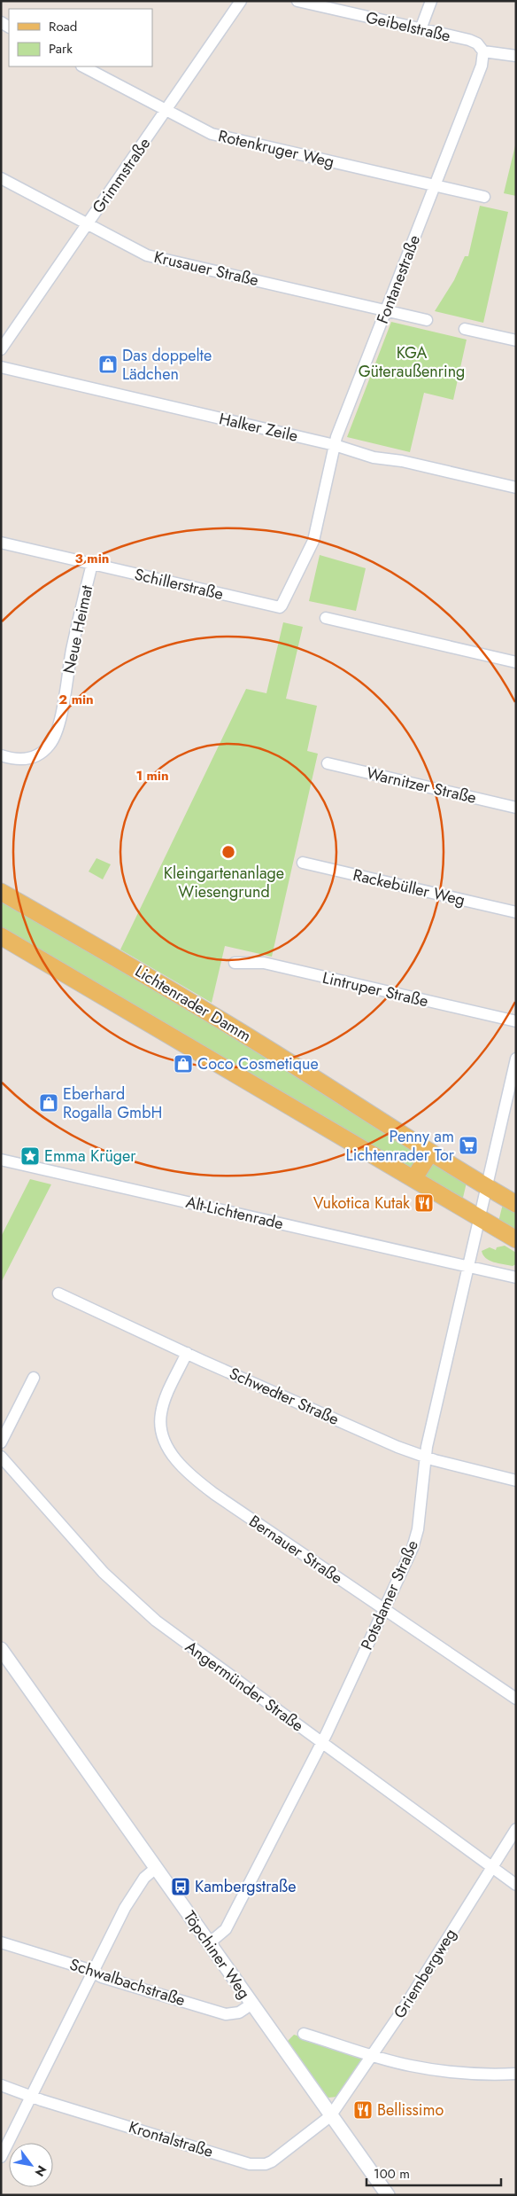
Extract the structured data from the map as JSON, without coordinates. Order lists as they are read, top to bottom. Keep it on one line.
{"streets":{"main road":["Lichtenrader Damm"],"street":["Geibelstraße","Rotenkruger Weg","Grimmstraße","Krusauer Straße","Fontanestraße","Halker Zeile","Schillerstraße","Neue Heimat","Warnitzer Straße","Rackebüller Weg","Lintruper Straße","Alt-Lichtenrade","Schwedter Straße","Bernauer Straße","Potsdamer Straße","Angermünder Straße","Töpchiner Weg","Griembergweg","Schwalbachstraße","Krontalstraße"]},"crossings":[["Geibelstraße","Fontanestraße"],["Rotenkruger Weg","Grimmstraße"],["Rotenkruger Weg","Fontanestraße"],["Grimmstraße","Krusauer Straße"],["Krusauer Straße","Fontanestraße"],["Fontanestraße","Halker Zeile"],["Fontanestraße","Schillerstraße"],["Schillerstraße","Neue Heimat"],["Lichtenrader Damm","Potsdamer Straße"],["Alt-Lichtenrade","Potsdamer Straße"],["Schwedter Straße","Bernauer Straße"],["Schwedter Straße","Potsdamer Straße"],["Bernauer Straße","Potsdamer Straße"],["Potsdamer Straße","Angermünder Straße"],["Potsdamer Straße","Töpchiner Weg"],["Angermünder Straße","Griembergweg"],["Töpchiner Weg","Griembergweg"],["Töpchiner Weg","Schwalbachstraße"],["Töpchiner Weg","Krontalstraße"],["Griembergweg","Krontalstraße"]],"parks":["KGA Güteraußenring","Kleingartenanlage Wiesengrund"],"places":{"shop":["Das doppelte Lädchen","Coco Cosmetique","Eberhard Rogalla GmbH"],"supermarket":["Penny am Lichtenrader Tor"],"place":["Emma Krüger"],"restaurant":["Vukotica Kutak","Bellissimo"],"bus stop":["Kambergstraße"]},"legend":["Road","Park"],"scale_bar":"100 m","north":"bottom right","rings":["3 min","2 min","1 min"]}
